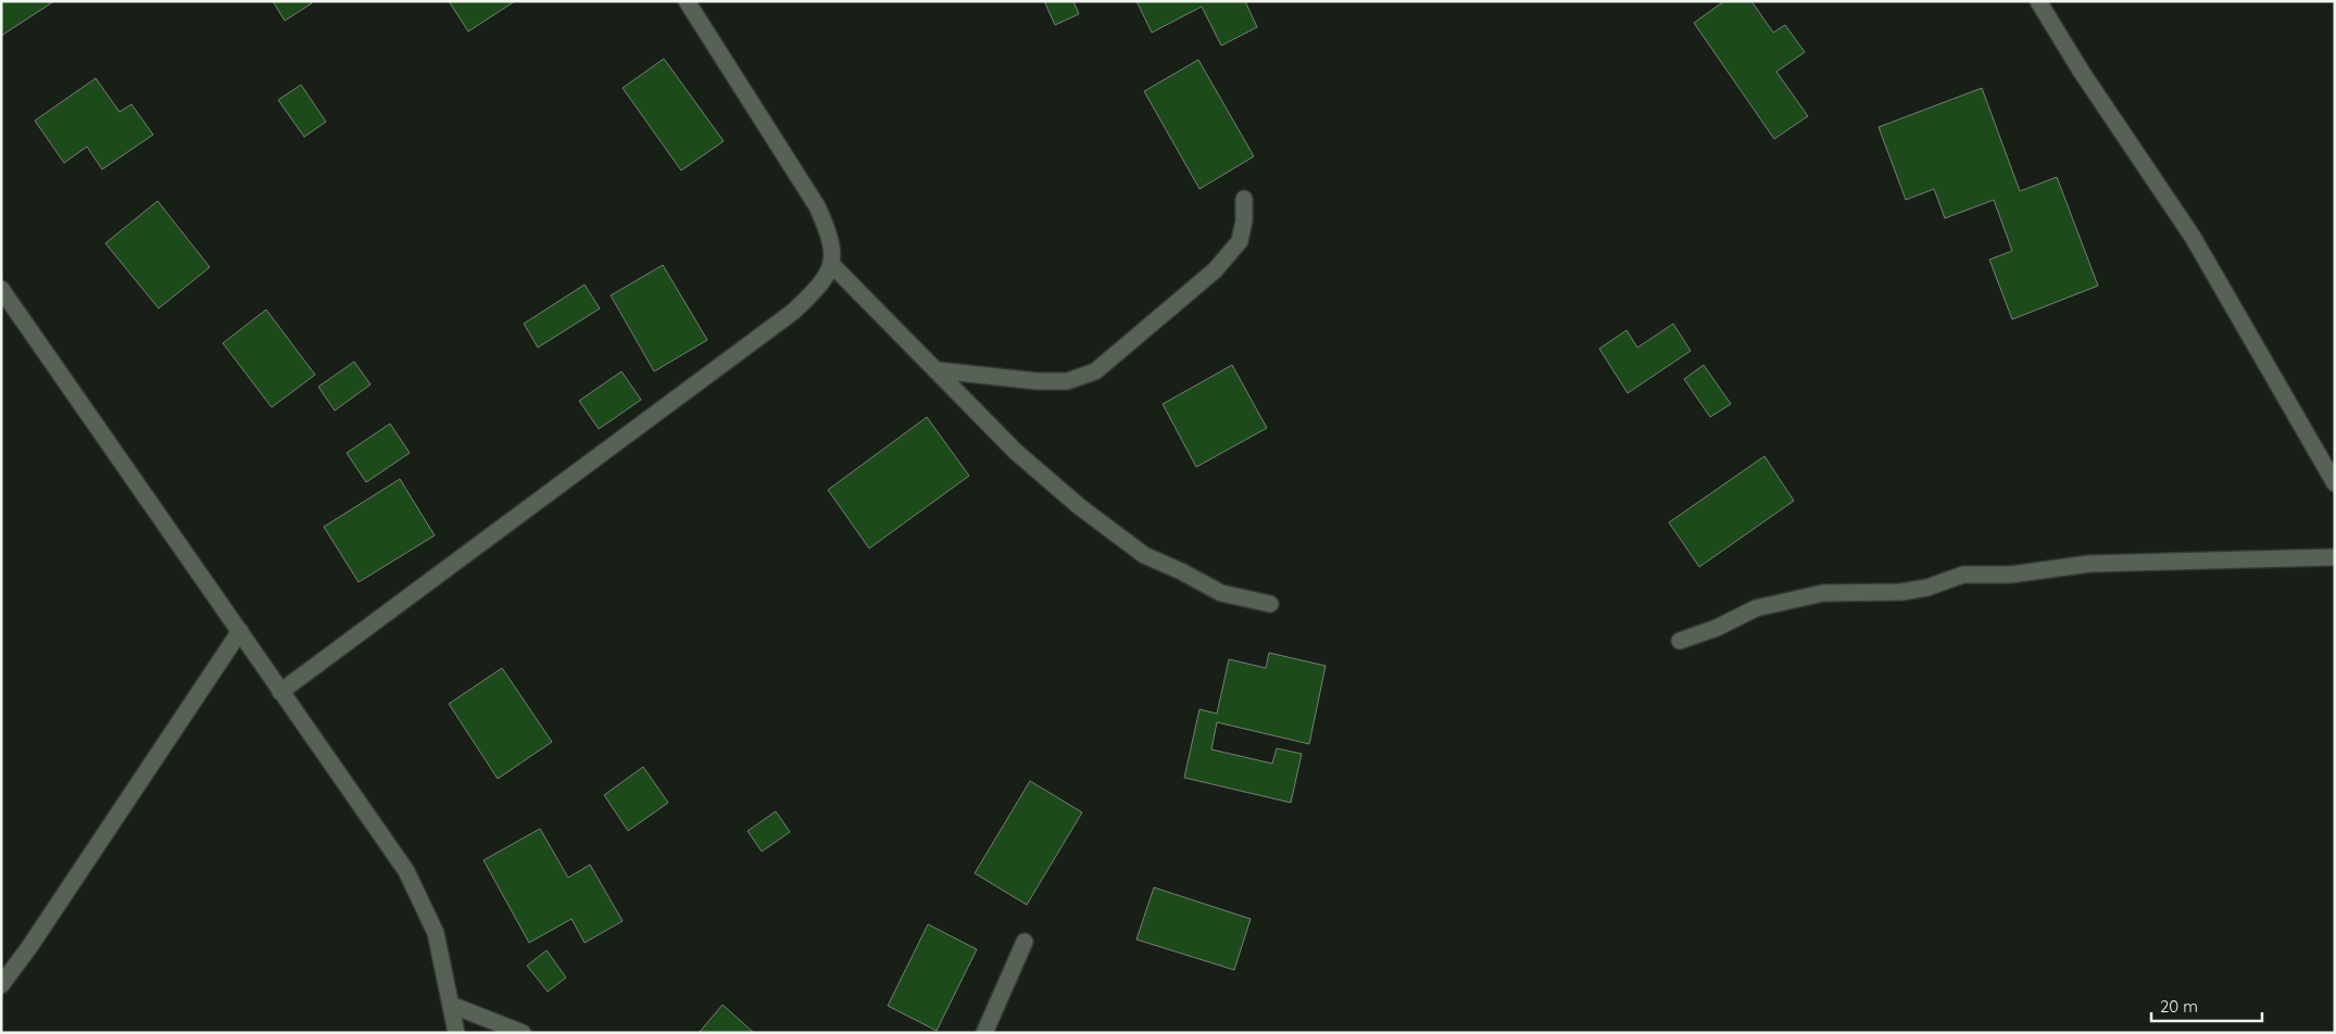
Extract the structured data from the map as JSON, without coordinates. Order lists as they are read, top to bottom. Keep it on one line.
{"scale_bar":"20 m"}
